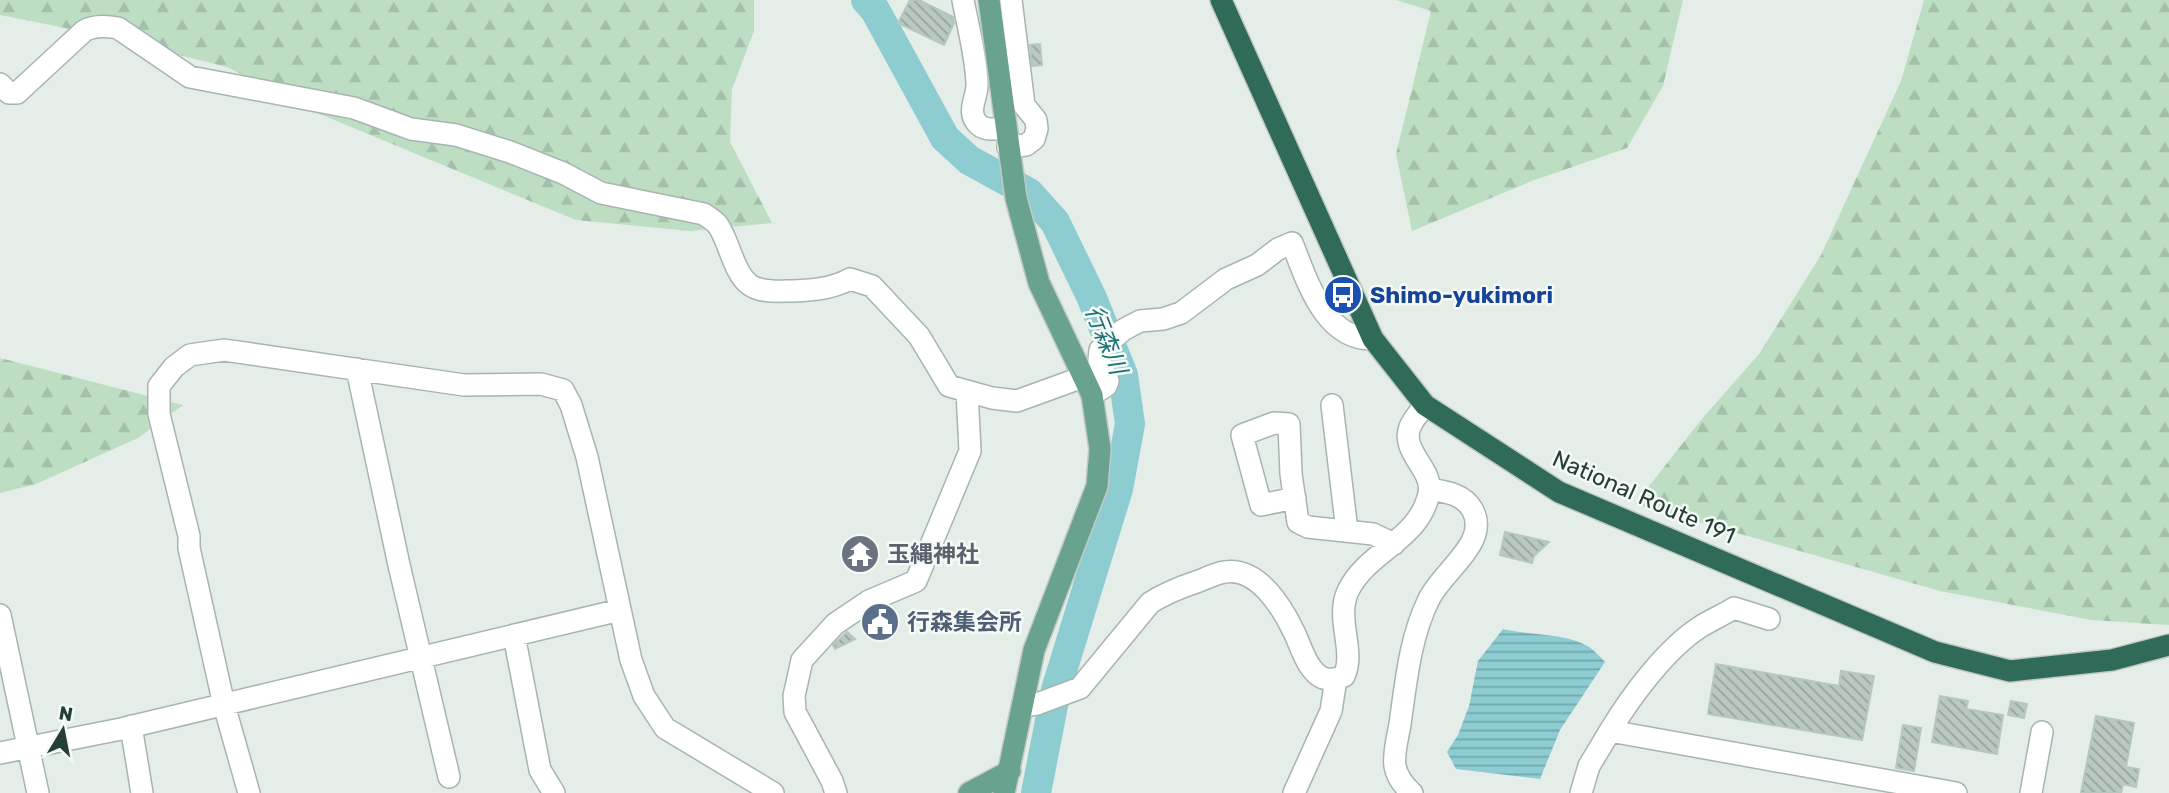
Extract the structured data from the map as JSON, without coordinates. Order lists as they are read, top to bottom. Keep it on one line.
{"streets":{"highway":["National Route 191"]},"water":["行森川"],"places":{"bus stop":["Shimo-yukimori"],"temple":["玉縄神社"],"public building":["行森集会所"]},"north":"top"}
